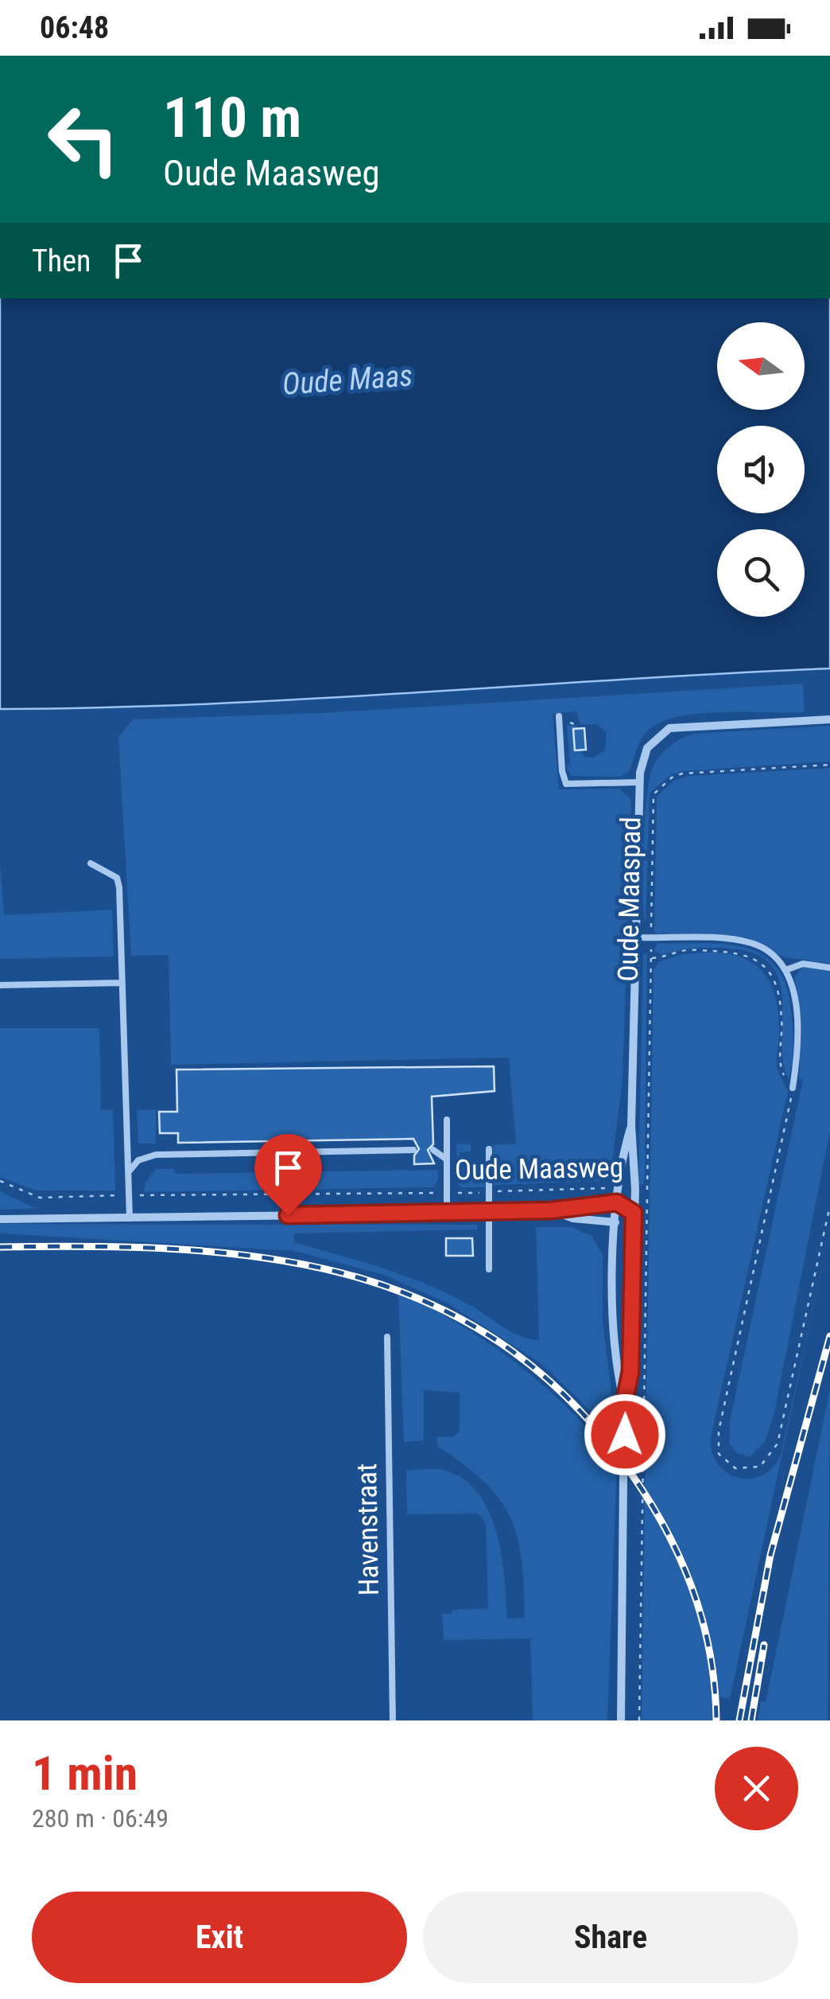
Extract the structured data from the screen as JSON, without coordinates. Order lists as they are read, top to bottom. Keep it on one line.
{"streets":{"street":["Oude Maaspad","Oude Maasweg"],"lane":["Havenstraat"]},"crossings":[["Oude Maaspad","Oude Maasweg"]],"water":["Oude Maas"],"north":"left","page":{"status":"06:48","turn":["110 m","Oude Maasweg"],"then":"Then","heading":["1 min","280 m · 06:49"],"buttons":["Exit","Share"]}}
